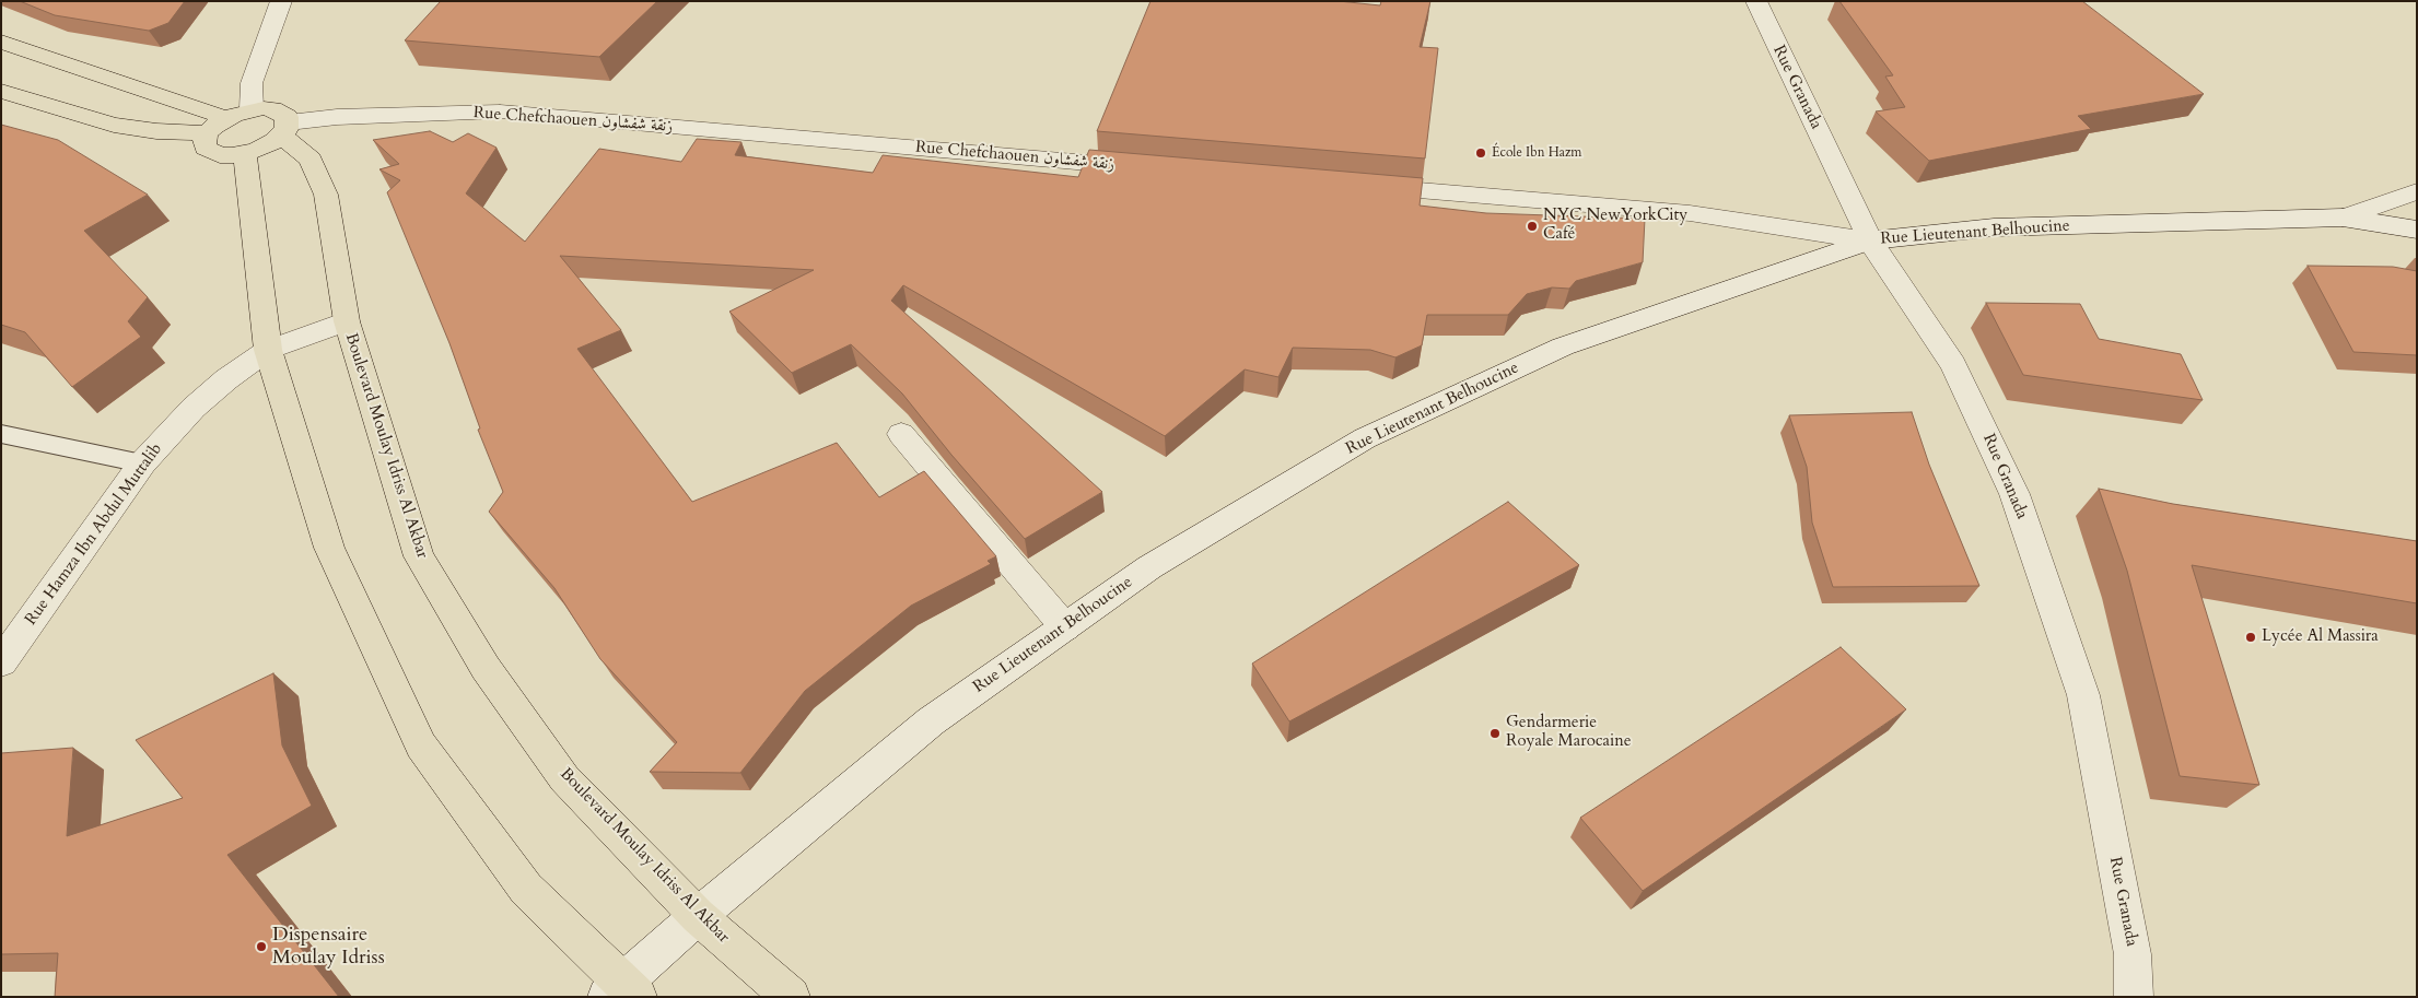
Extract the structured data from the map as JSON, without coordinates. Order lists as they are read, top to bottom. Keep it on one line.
{"streets":{"main road":["Boulevard Moulay Idriss Al Akbar"],"street":["Rue Granada","Rue Chefchaouen زنقة شفشاون","Rue Lieutenant Belhoucine","Rue Hamza Ibn Abdul Muttalib"]},"crossings":[["Rue Granada","Rue Lieutenant Belhoucine"],["Rue Chefchaouen زنقة شفشاون","Boulevard Moulay Idriss Al Akbar"],["Rue Lieutenant Belhoucine","Boulevard Moulay Idriss Al Akbar"],["Boulevard Moulay Idriss Al Akbar","Rue Hamza Ibn Abdul Muttalib"]],"places":["École Ibn Hazm","NYC NewYorkCity Café","Lycée Al Massira","Gendarmerie Royale Marocaine","Dispensaire Moulay Idriss"]}
